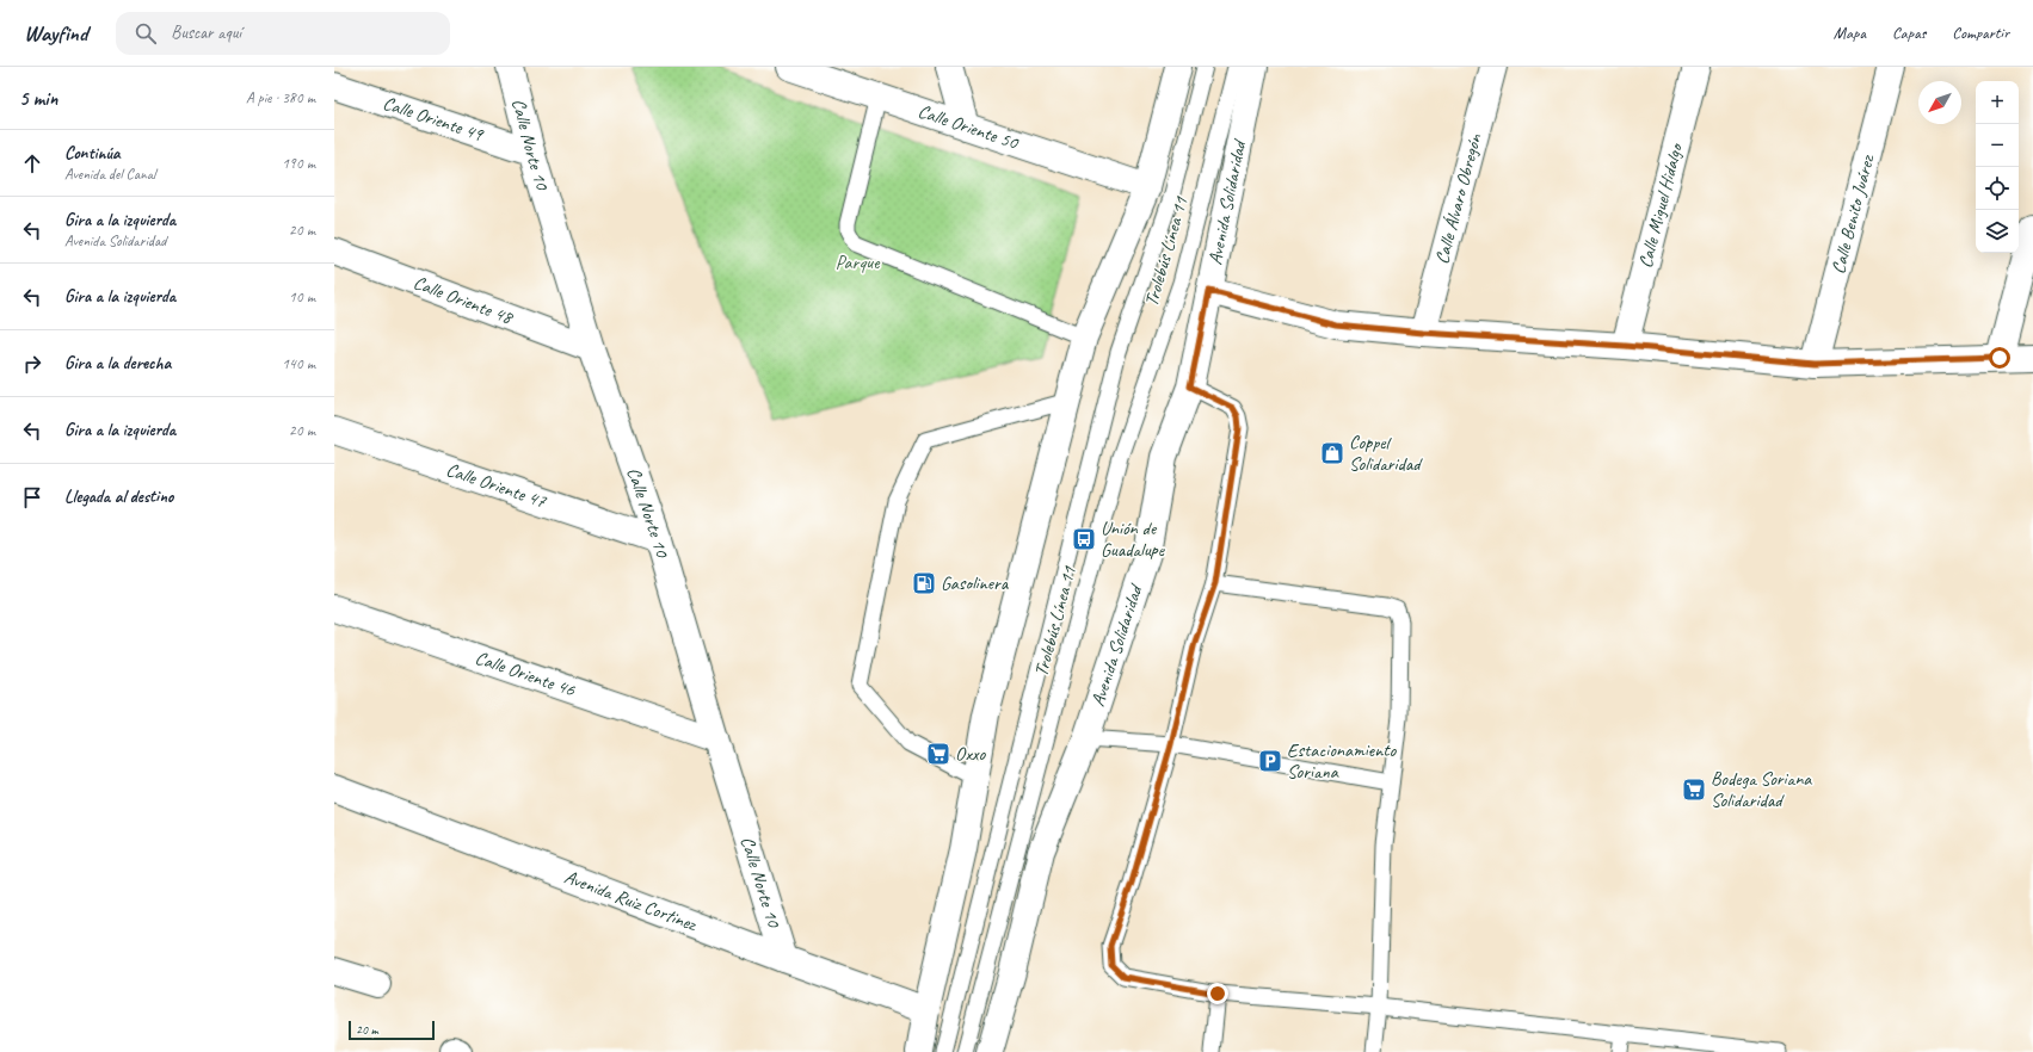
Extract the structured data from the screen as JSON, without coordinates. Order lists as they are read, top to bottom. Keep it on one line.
{"streets":{"street":["Calle Oriente 49","Calle Oriente 50","Calle Norte 10","Calle Álvaro Obregón","Avenida Solidaridad","Calle Miguel Hidalgo","Calle Benito Juárez","Calle Oriente 48","Calle Oriente 47","Calle Oriente 46","Avenida Ruiz Cortinez"],"lane":["Trolebús Línea 11"]},"crossings":[["Calle Oriente 49","Calle Norte 10"],["Calle Norte 10","Calle Oriente 48"],["Calle Norte 10","Calle Oriente 47"],["Calle Norte 10","Calle Oriente 46"],["Calle Norte 10","Avenida Ruiz Cortinez"]],"parks":["Parque"],"places":{"shop":["Coppel Solidaridad"],"bus stop":["Unión de Guadalupe"],"fuel station":["Gasolinera"],"supermarket":["Oxxo","Bodega Soriana Solidaridad"],"parking":["Estacionamiento Soriana"]},"scale_bar":"20 m","north":"bottom left","page":{"header":"Wayfind","search":"Buscar aquí","nav":["Mapa","Capas","Compartir"],"heading":["5 min","A pie · 380 m"],"map_buttons":["+","−"],"list":[["Continúa","Avenida del Canal","190 m"],["Gira a la izquierda","Avenida Solidaridad","20 m"],["Gira a la izquierda","10 m"],["Gira a la derecha","140 m"],["Gira a la izquierda","20 m"],"Llegada al destino"],"scale":"20 m"}}
